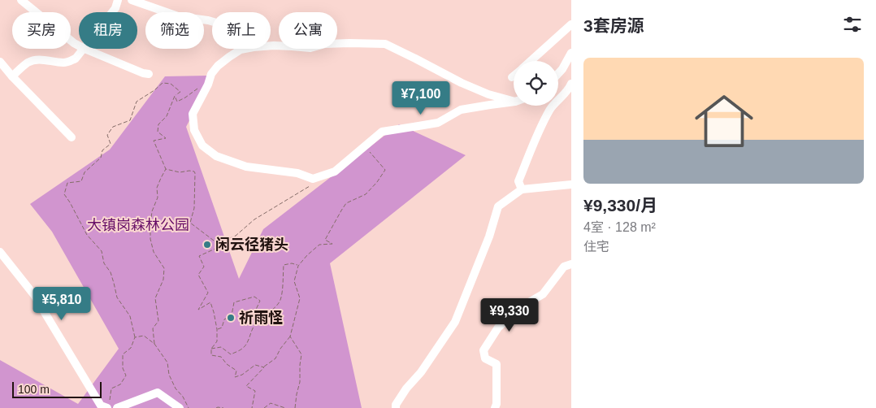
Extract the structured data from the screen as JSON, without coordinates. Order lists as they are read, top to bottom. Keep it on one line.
{"parks":["大镇岗森林公园"],"places":["闲云径猪头","祈雨怪"],"scale_bar":"100 m","page":{"heading":"3套房源","chip":["买房","租房","筛选","新上","公寓"],"list":[{"name":"¥9,330/月","note":"4室 · 128 m² · 住宅"}],"price":["¥7,100","¥5,810","¥9,330"],"scale":"100 m"}}
